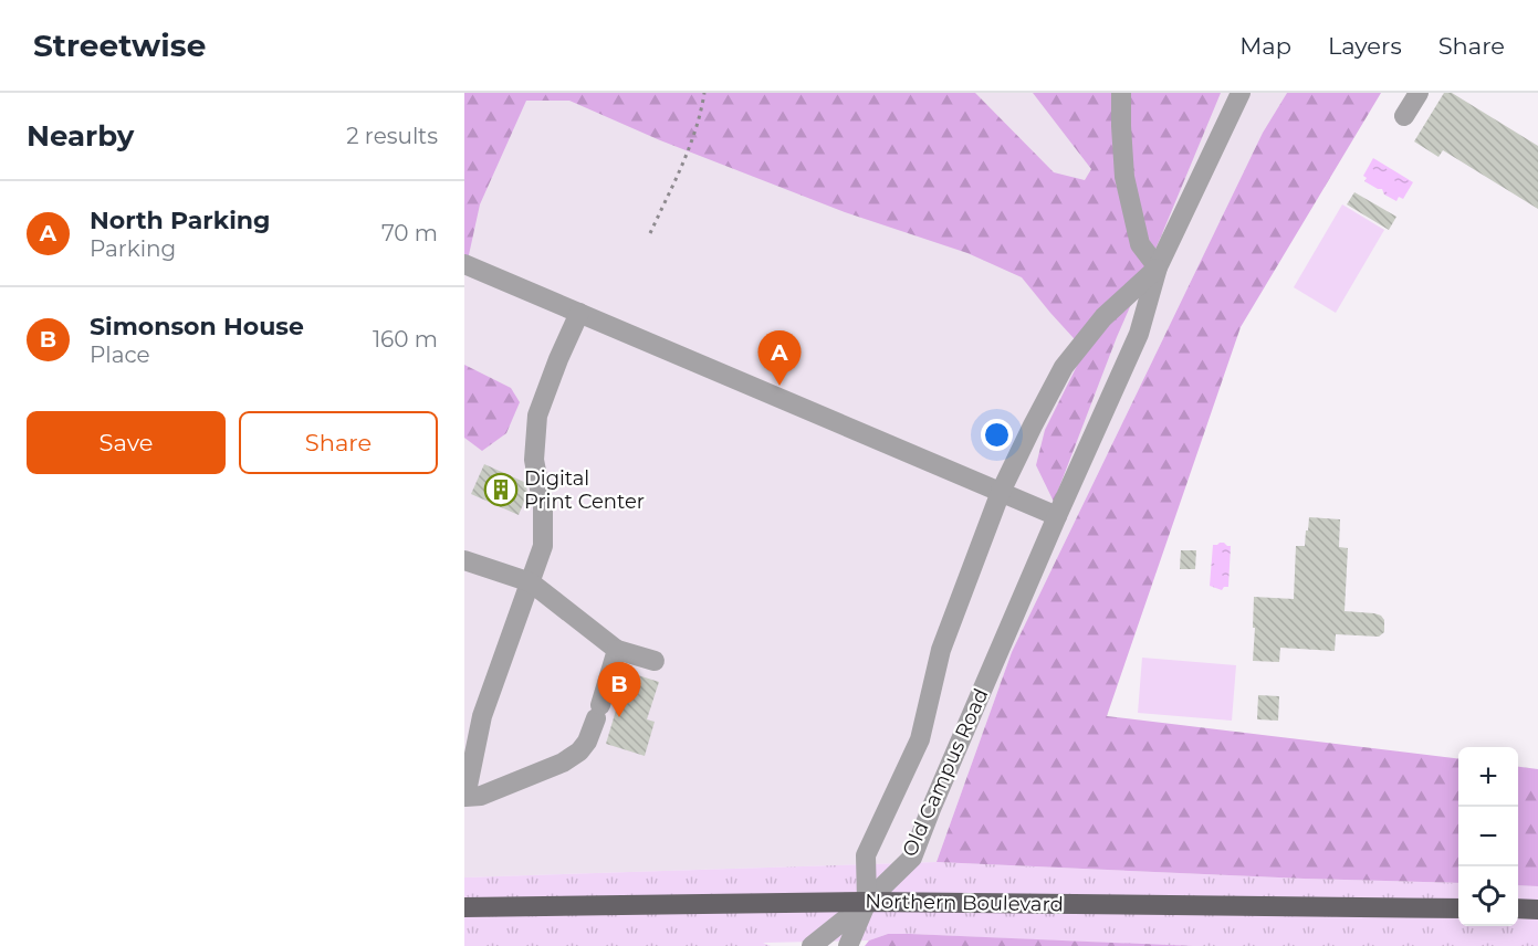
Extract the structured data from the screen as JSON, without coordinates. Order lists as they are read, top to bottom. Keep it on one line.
{"streets":{"main road":["Northern Boulevard"],"street":["Old Campus Road"]},"crossings":[["Old Campus Road","Northern Boulevard"]],"places":{"building":["Digital Print Center"]},"page":{"header":"Streetwise","nav":["Map","Layers","Share"],"heading":["Nearby","2 results"],"list":[{"mark":"A","name":"North Parking","note":"Parking","value":"70 m"},{"mark":"B","name":"Simonson House","note":"Place","value":"160 m"}],"pins":["A","B"],"buttons":["Save","Share"],"map_buttons":["+","−"]}}
